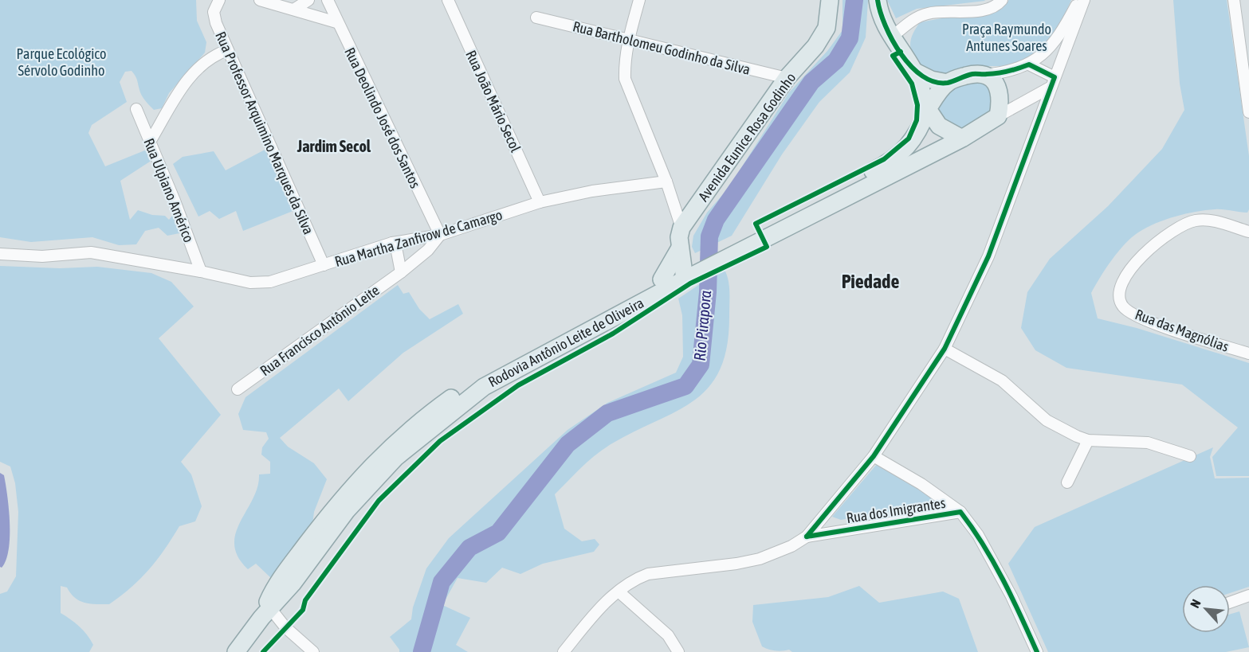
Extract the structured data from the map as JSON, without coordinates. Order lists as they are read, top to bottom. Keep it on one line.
{"streets":{"main road":["Avenida Eunice Rosa Godinho","Rodovia Antônio Leite de Oliveira"],"street":["Rua Bartholomeu Godinho da Silva","Rua João Mário Secol","Rua Deolindo José dos Santos","Rua Professor Arquimino Marques da Silva","Rua Ulpiano Américo","Rua Martha Zanfirow de Camargo","Rua Francisco Antônio Leite","Rua das Magnólias","Rua dos Imigrantes"]},"crossings":[["Rua Bartholomeu Godinho da Silva","Avenida Eunice Rosa Godinho"],["Rua João Mário Secol","Rua Martha Zanfirow de Camargo"],["Rua Deolindo José dos Santos","Rua Martha Zanfirow de Camargo"],["Rua Deolindo José dos Santos","Rua Francisco Antônio Leite"],["Rua Professor Arquimino Marques da Silva","Rua Martha Zanfirow de Camargo"],["Avenida Eunice Rosa Godinho","Rodovia Antônio Leite de Oliveira"],["Rua Ulpiano Américo","Rua Martha Zanfirow de Camargo"],["Rua Martha Zanfirow de Camargo","Rua Francisco Antônio Leite"]],"districts":["Jardim Secol","Piedade"],"water":["Rio Pirapora"],"parks":["Praça Raymundo Antunes Soares","Parque Ecológico Sérvolo Godinho"],"north":"top left"}
